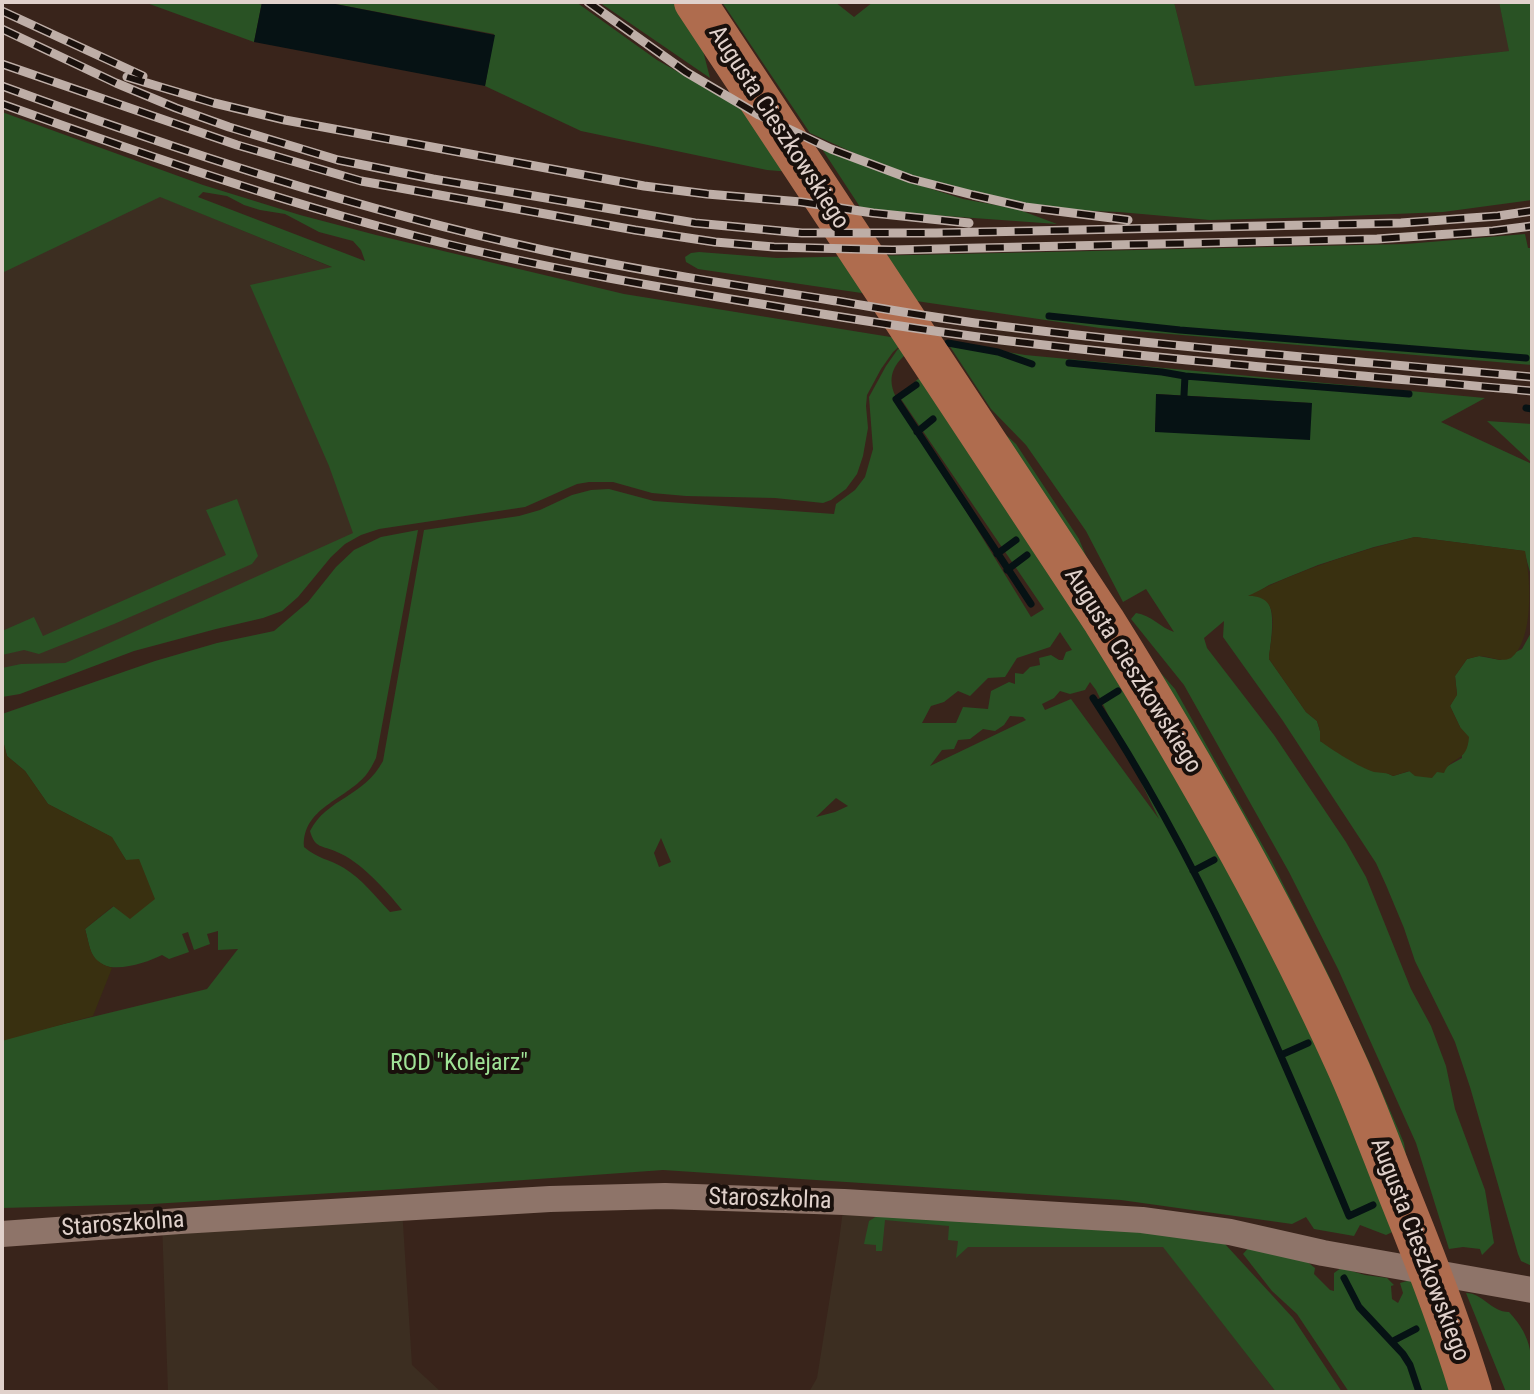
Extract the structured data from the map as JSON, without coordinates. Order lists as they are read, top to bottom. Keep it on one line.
{"streets":{"main road":["Augusta Cieszkowskiego"],"street":["Staroszkolna"]},"parks":["ROD \"Kolejarz\""]}
